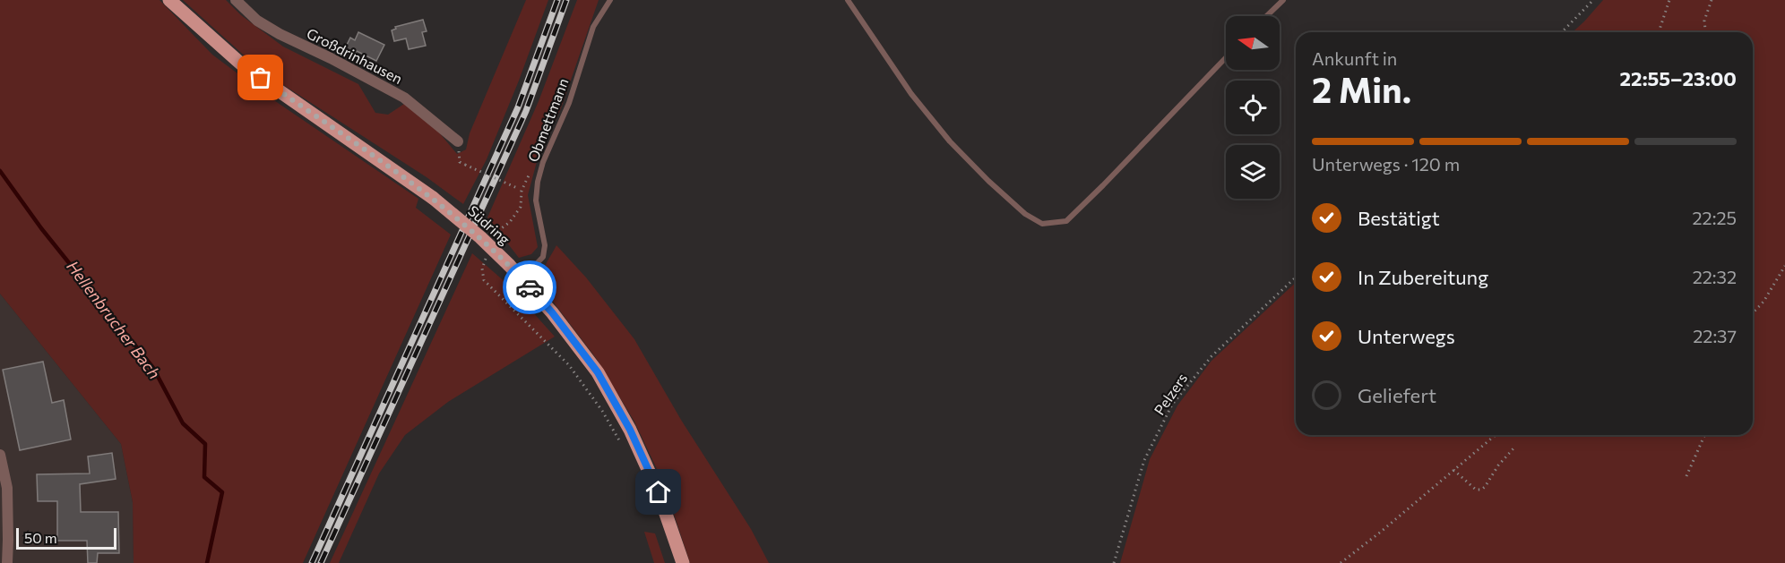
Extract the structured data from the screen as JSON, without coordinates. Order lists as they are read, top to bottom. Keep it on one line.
{"streets":{"main road":["Südring"],"street":["Großdrinhausen"],"lane":["Obmettmann"],"path":["Pelzers"]},"crossings":[["Obmettmann","Südring"]],"water":["Hellenbrucher Bach"],"scale_bar":"50 m","north":"left","page":{"heading":["2 Min.","Ankunft in","22:55–23:00"],"bar":"Unterwegs · 120 m","list":[["Bestätigt","22:25"],["In Zubereitung","22:32"],["Unterwegs","22:37"],"Geliefert"],"scale":"50 m"}}
